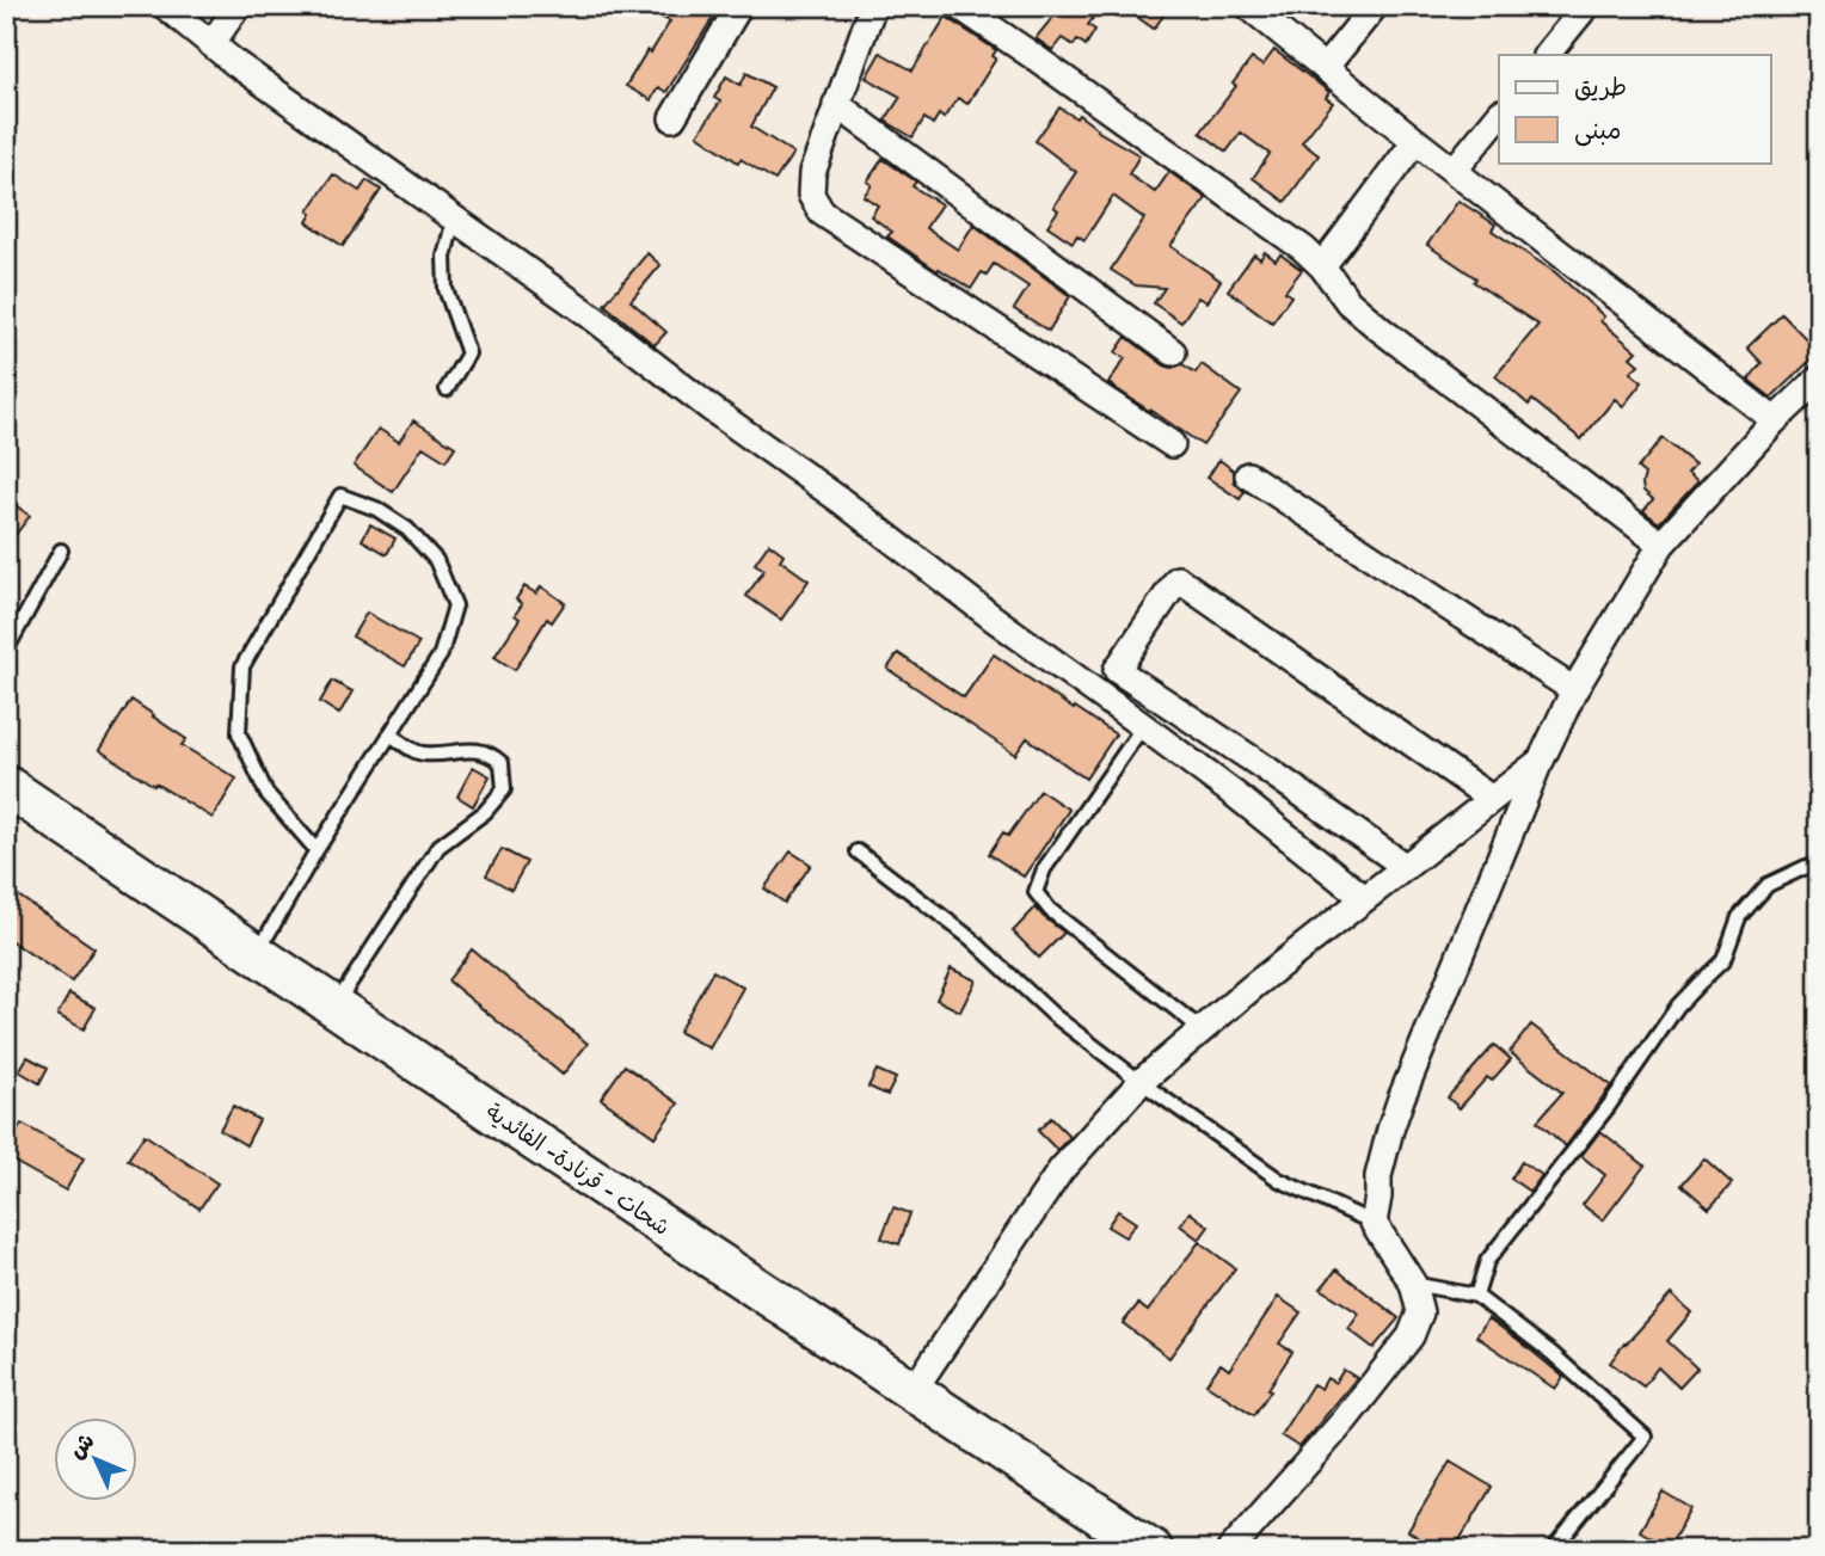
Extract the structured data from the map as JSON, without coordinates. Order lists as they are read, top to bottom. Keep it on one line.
{"streets":{"main road":["شحات - قرنادة- الفائدية"]},"legend":["طريق","مبنى"],"north":"top left"}
